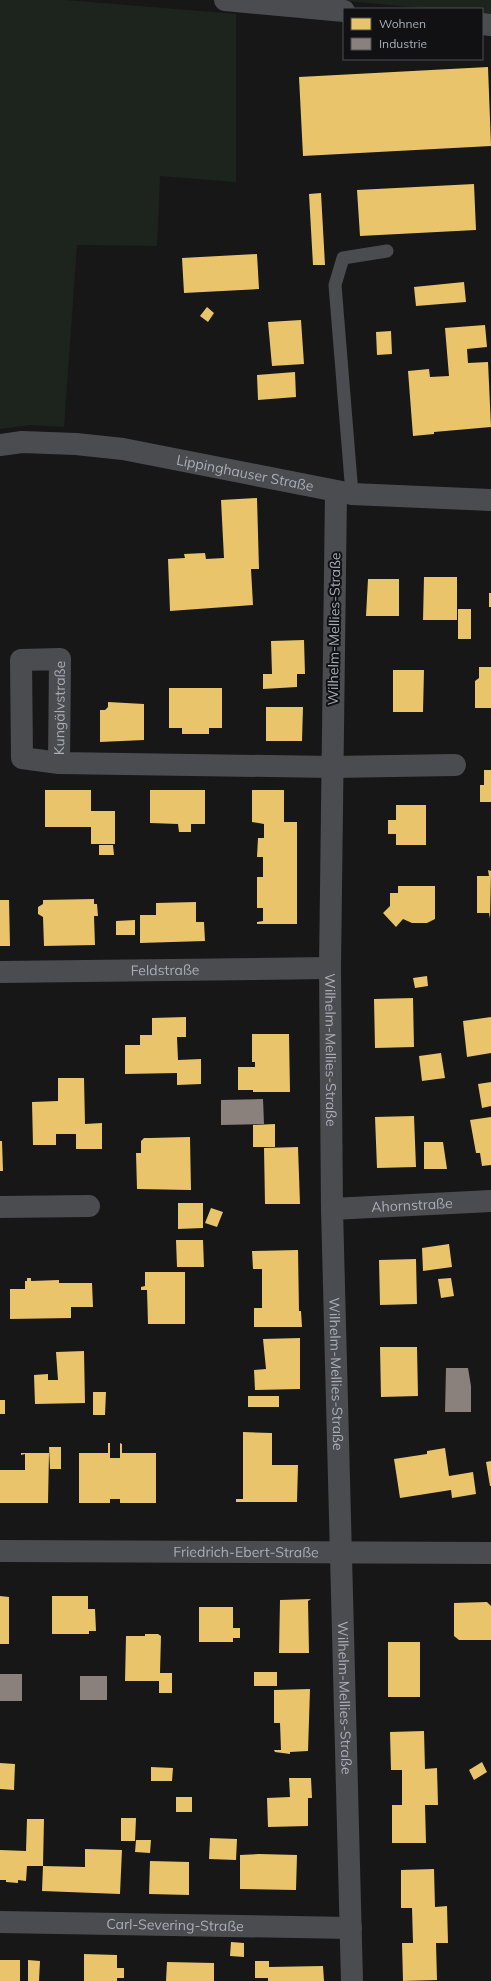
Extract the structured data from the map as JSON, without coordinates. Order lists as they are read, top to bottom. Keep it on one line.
{"streets":{"street":["Lippinghauser Straße","Wilhelm-Mellies-Straße","Kungälvstraße","Feldstraße","Ahornstraße","Friedrich-Ebert-Straße","Carl-Severing-Straße"]},"crossings":[["Lippinghauser Straße","Wilhelm-Mellies-Straße"],["Wilhelm-Mellies-Straße","Kungälvstraße"],["Wilhelm-Mellies-Straße","Feldstraße"],["Wilhelm-Mellies-Straße","Ahornstraße"],["Wilhelm-Mellies-Straße","Friedrich-Ebert-Straße"],["Wilhelm-Mellies-Straße","Carl-Severing-Straße"]],"legend":["Wohnen","Industrie"]}
